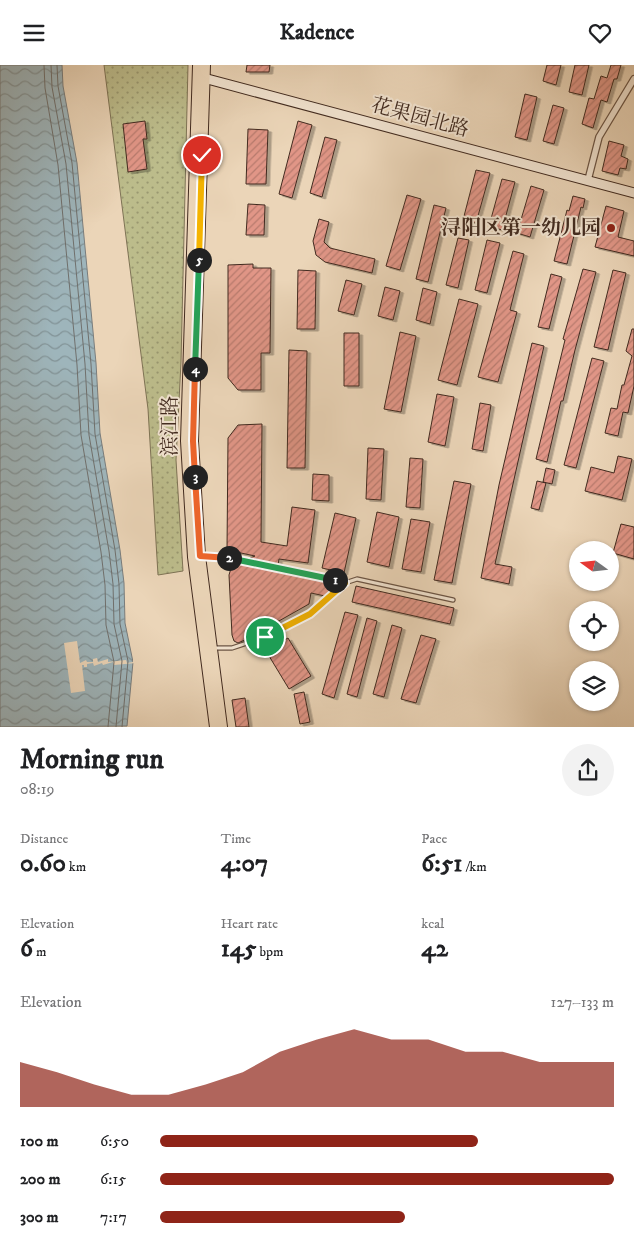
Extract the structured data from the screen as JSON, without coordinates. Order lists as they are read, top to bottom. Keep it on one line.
{"streets":{"main road":["滨江路"],"street":["花果园北路"]},"crossings":[["花果园北路","滨江路"]],"places":["浔阳区第一幼儿园"],"north":"left","page":{"header":"Kadence","pins":["5","4","3","2","1"],"heading":["Morning run","08:19"],"stats":[["Distance","0.60 km"],["Time","4:07"],["Pace","6:51 /km"],["Elevation","6 m"],["Heart rate","145 bpm"],["kcal","42"]],"chart":["Elevation","127–133 m"],"list":[{"name":"100 m","note":"6:50"},{"name":"200 m","note":"6:15"},{"name":"300 m","note":"7:17"}]}}
